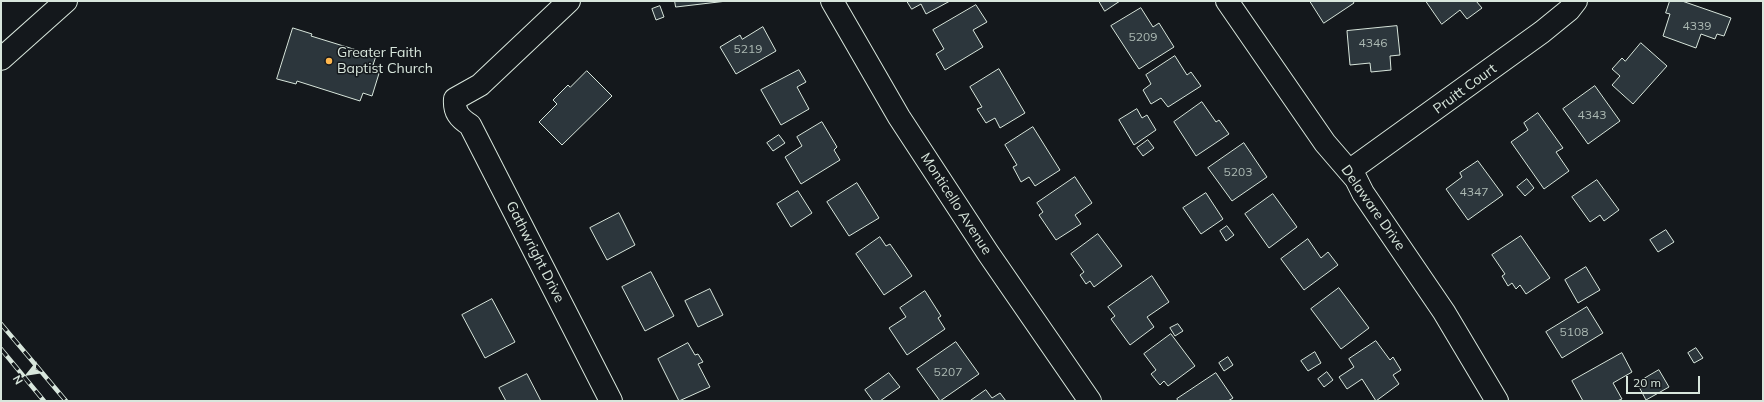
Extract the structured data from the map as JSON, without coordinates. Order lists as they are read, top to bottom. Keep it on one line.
{"streets":{"street":["Pruitt Court","Monticello Avenue","Delaware Drive","Gathwright Drive"]},"crossings":[["Pruitt Court","Delaware Drive"]],"places":["Greater Faith Baptist Church"],"house_numbers":["4339","5209","4346","5219","4343","5203","4347","5108","5207"],"scale_bar":"20 m","north":"bottom left"}
